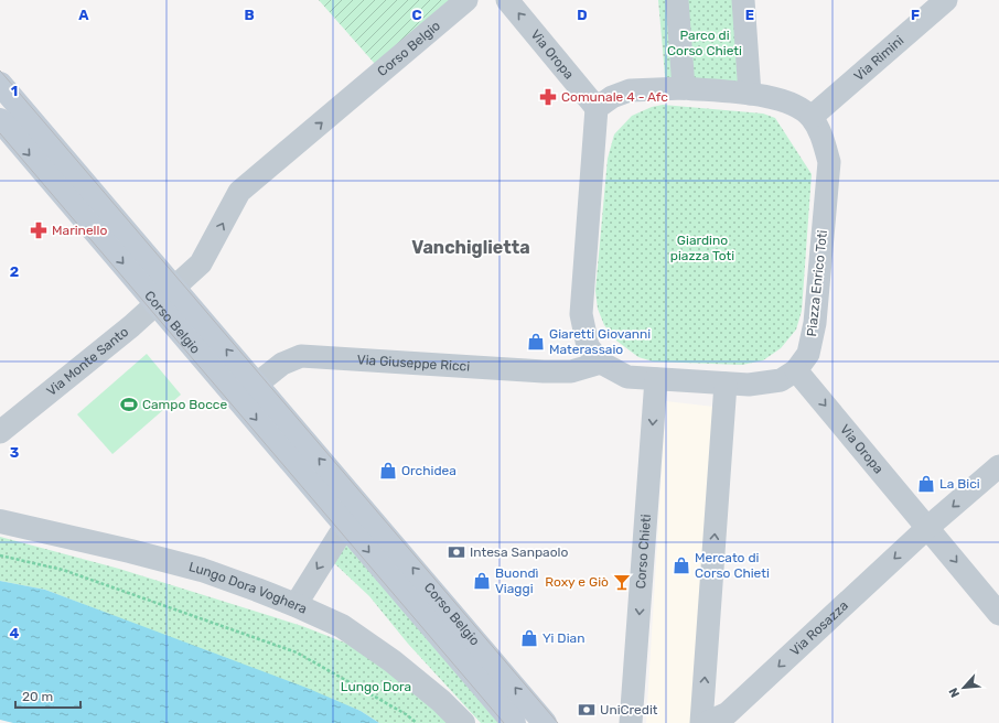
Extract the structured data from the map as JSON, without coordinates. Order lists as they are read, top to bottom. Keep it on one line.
{"streets":{"main road":["Corso Belgio"],"street":["Via Oropa","Via Rimini","Piazza Enrico Toti","Via Monte Santo","Via Giuseppe Ricci","Corso Chieti","Lungo Dora Voghera","Via Rosazza"]},"crossings":[["Corso Belgio","Via Monte Santo"],["Corso Belgio","Via Giuseppe Ricci"],["Via Oropa","Piazza Enrico Toti"],["Via Oropa","Via Rosazza"],["Via Rimini","Piazza Enrico Toti"],["Piazza Enrico Toti","Via Giuseppe Ricci"],["Piazza Enrico Toti","Corso Chieti"]],"one_way":["Via Rosazza"],"districts":["Vanchiglietta"],"parks":["Parco di Corso Chieti","Giardino piazza Toti","Lungo Dora"],"places":{"pharmacy":["Comunale 4 - Afc","Marinello"],"shop":["Giaretti Giovanni Materassaio","Orchidea","La Bici","Mercato di Corso Chieti","Buondì Viaggi","Yi Dian"],"sports":["Campo Bocce"],"bank":["Intesa Sanpaolo","UniCredit"],"bar":["Roxy e Giò"]},"scale_bar":"20 m","north":"bottom left","grid":{"columns":["A","B","C","D","E","F"],"rows":["1","2","3","4"]}}
